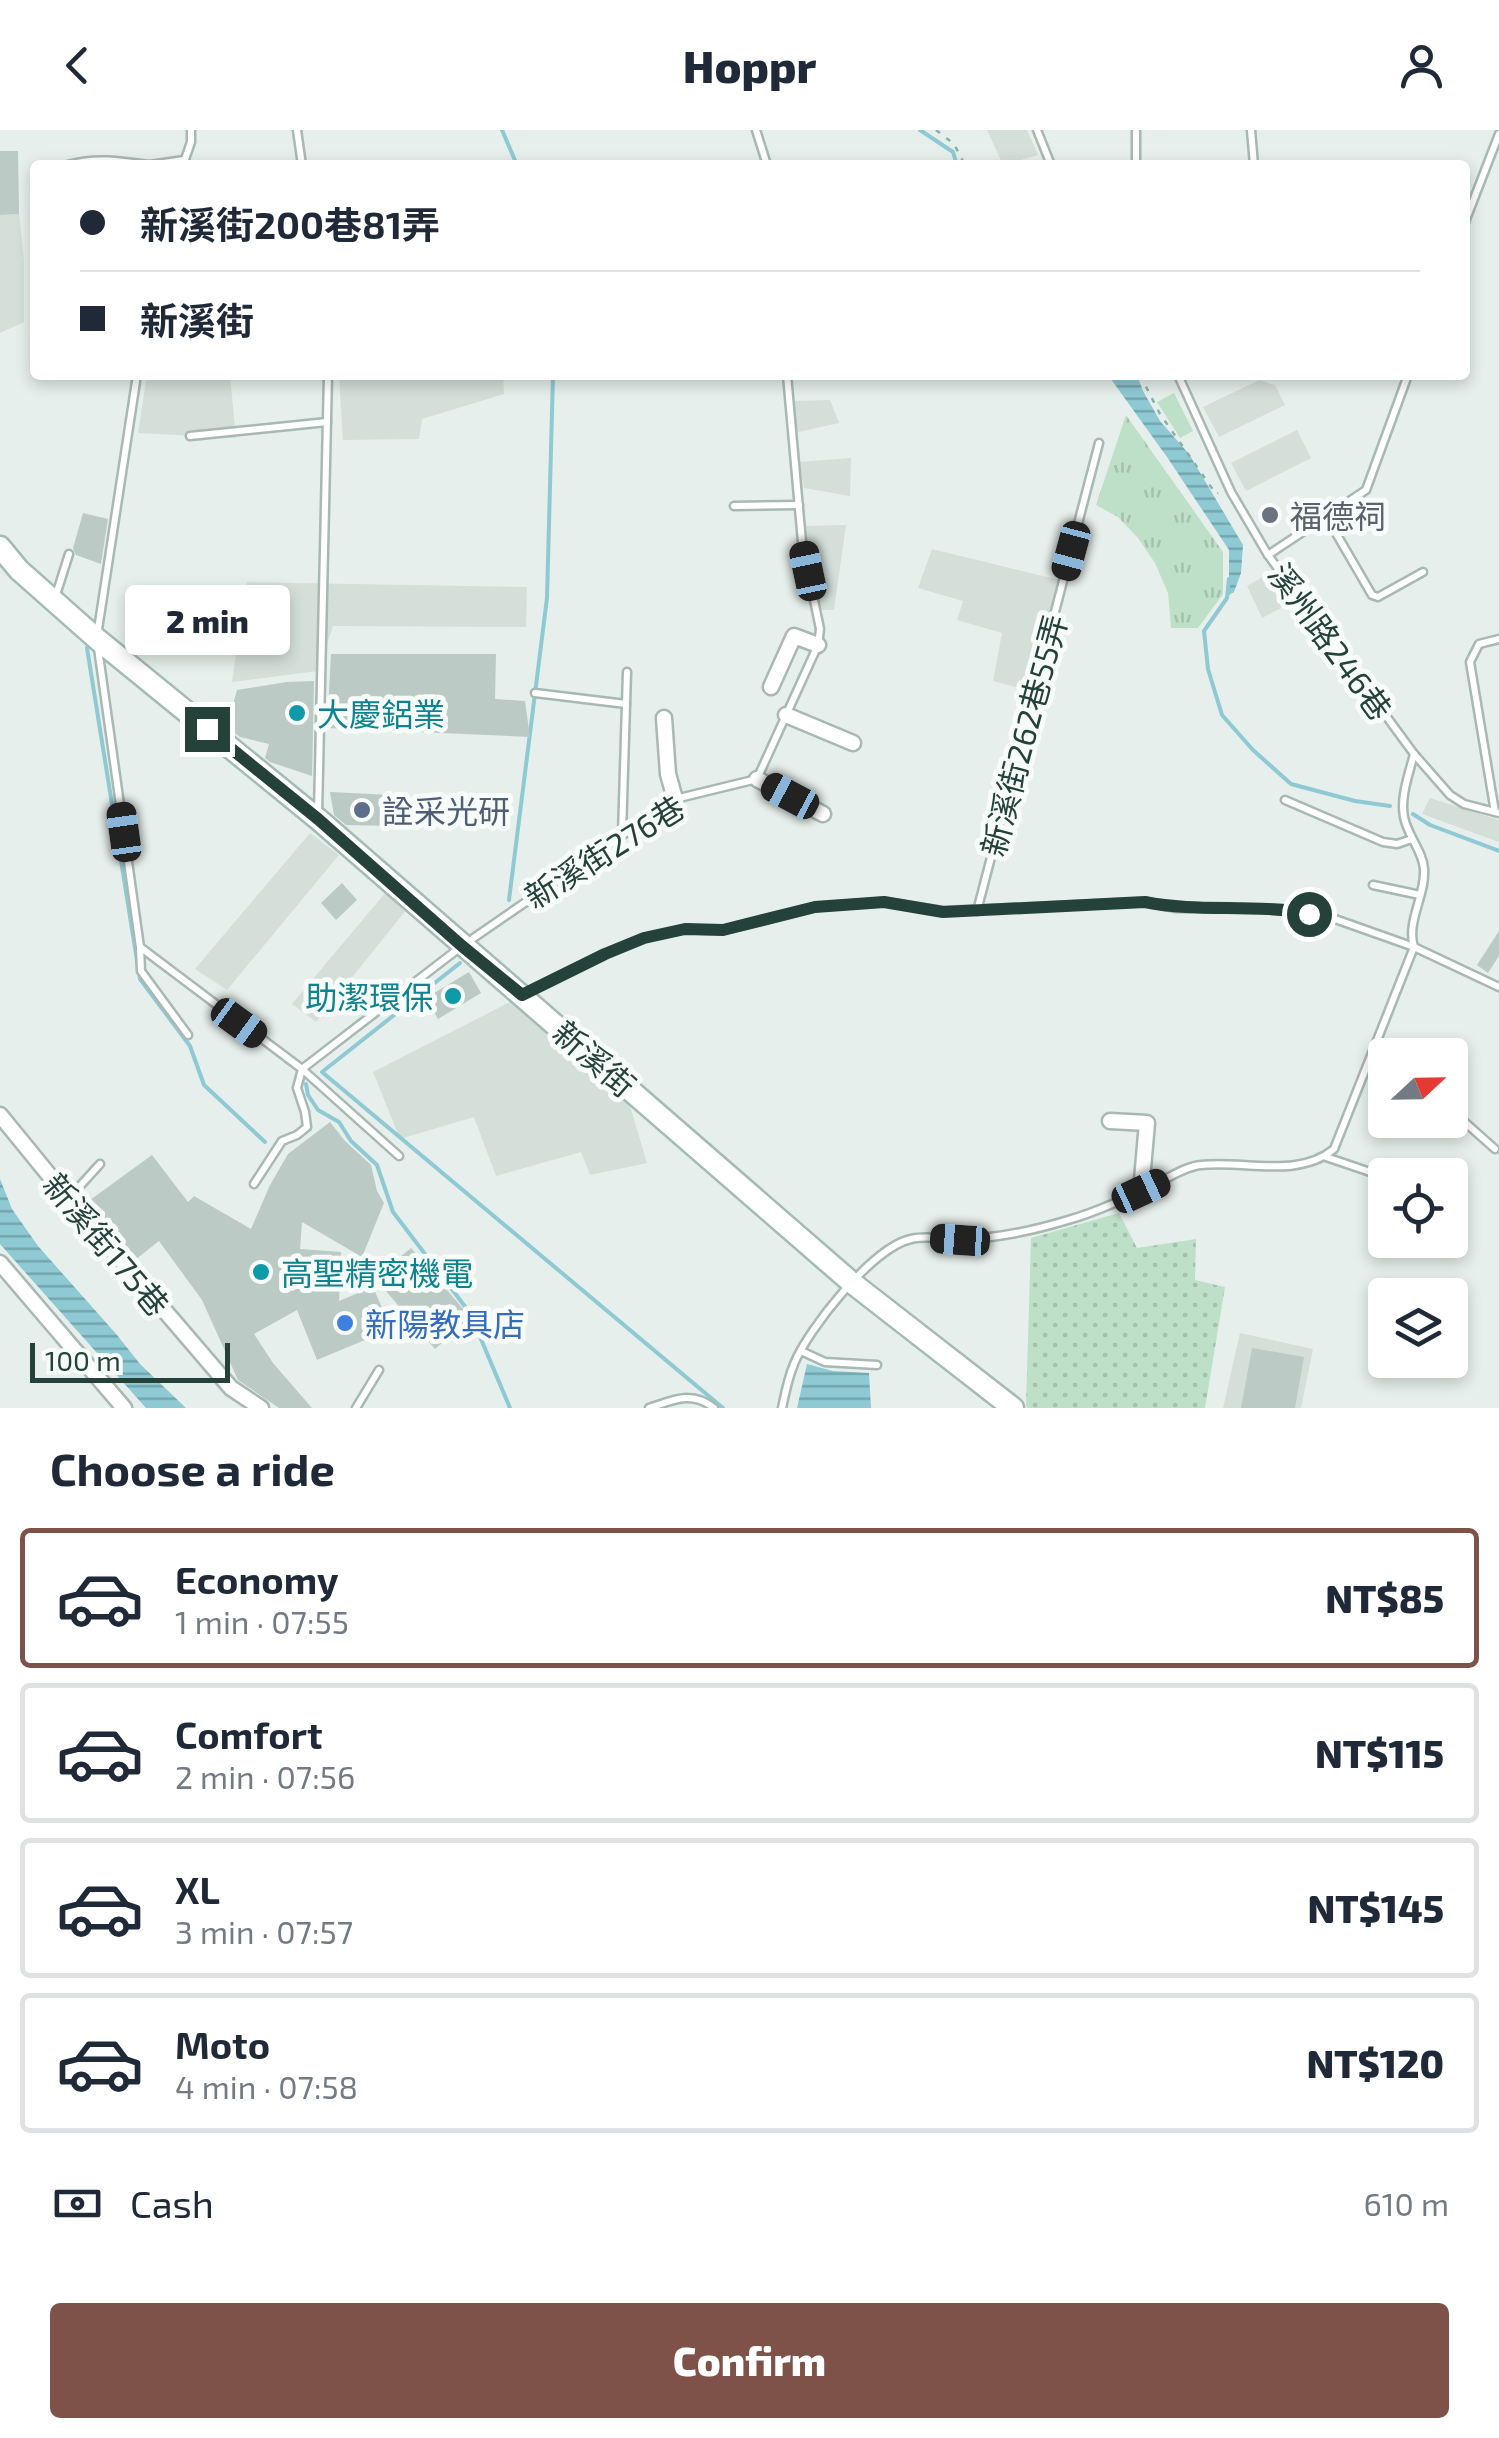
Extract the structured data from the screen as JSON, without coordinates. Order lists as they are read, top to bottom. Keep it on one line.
{"streets":{"street":["新溪街","新溪街175巷"],"lane":["溪州路246巷","新溪街262巷55弄","新溪街276巷"]},"crossings":[["新溪街276巷","新溪街"]],"places":["福德祠","大慶鋁業","詮采光研","助潔環保","高聖精密機電","新陽教具店"],"scale_bar":"100 m","north":"right","page":{"header":"Hoppr","banner":["新溪街200巷81弄","新溪街"],"bubble":"2 min","scale":"100 m","heading":"Choose a ride","list":[{"name":"Economy","note":"1 min · 07:55","value":"NT$85"},{"name":"Comfort","note":"2 min · 07:56","value":"NT$115"},{"name":"XL","note":"3 min · 07:57","value":"NT$145"},{"name":"Moto","note":"4 min · 07:58","value":"NT$120"}],"pay":["Cash","610 m"],"buttons":"Confirm"}}
